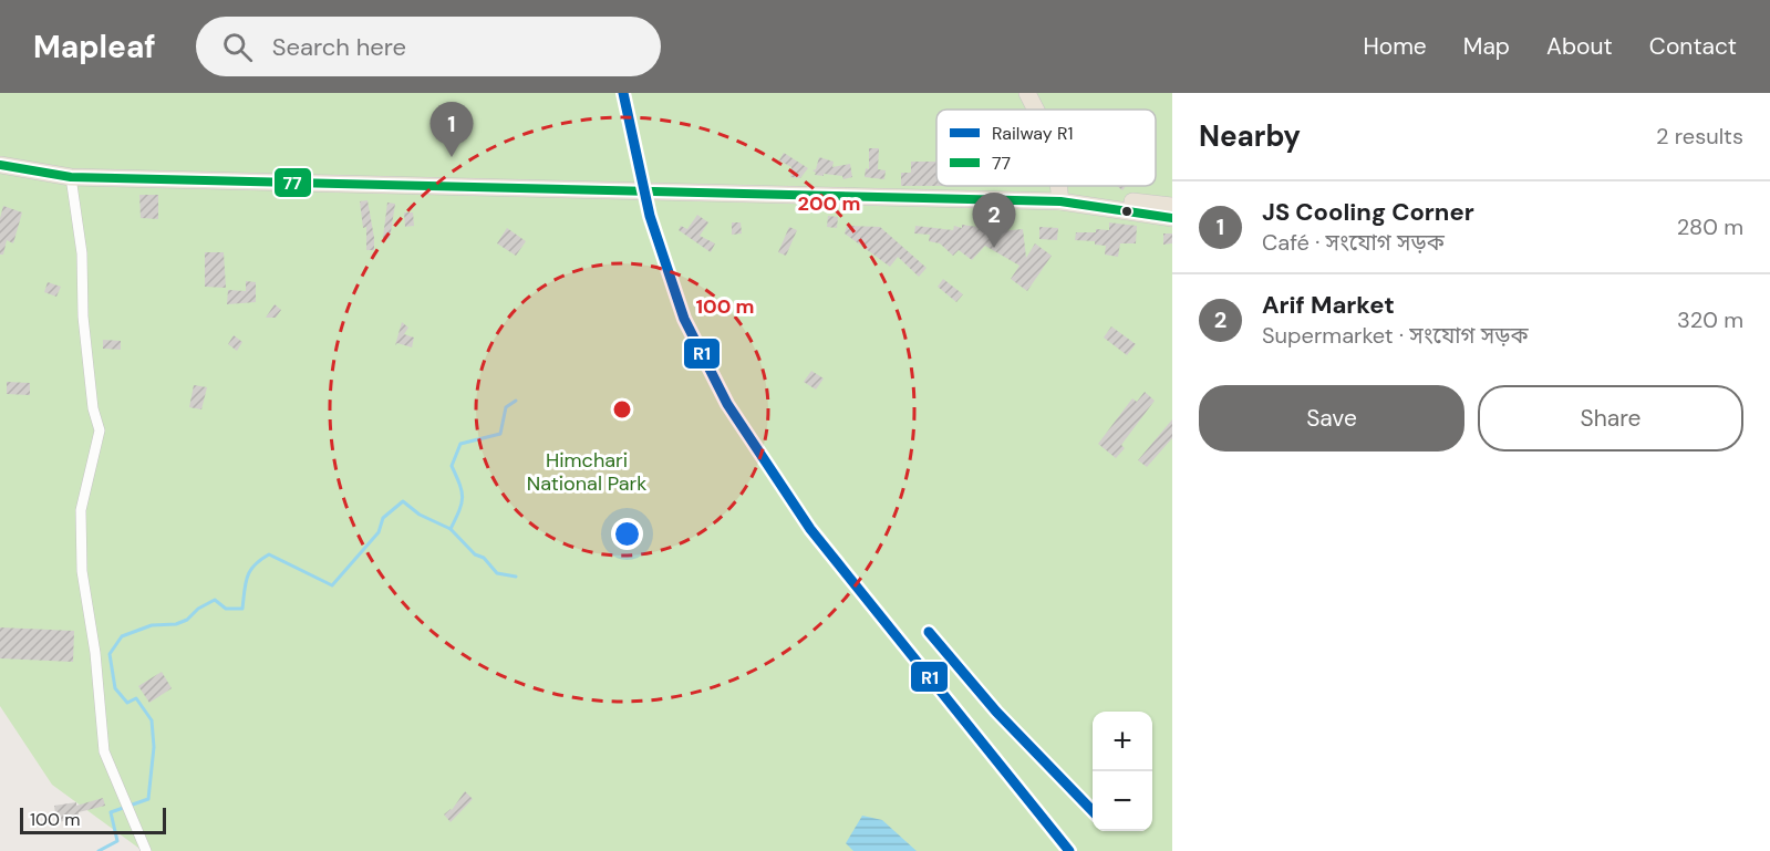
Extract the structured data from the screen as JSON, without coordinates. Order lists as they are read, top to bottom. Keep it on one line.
{"parks":["Himchari National Park"],"lines":["rail line R1","transit line 77"],"legend":["Railway R1","77"],"scale_bar":"100 m","page":{"header":"Mapleaf","search":"Search here","nav":["Home","Map","About","Contact"],"heading":["Nearby","2 results"],"pins":["1","2"],"list":[{"mark":"1","name":"JS Cooling Corner","note":"Café · সংযোগ সড়ক","value":"280 m"},{"mark":"2","name":"Arif Market","note":"Supermarket · সংযোগ সড়ক","value":"320 m"}],"buttons":["Save","Share"],"map_buttons":["+","−"],"scale":"100 m"},"rings":["200 m","100 m"]}
